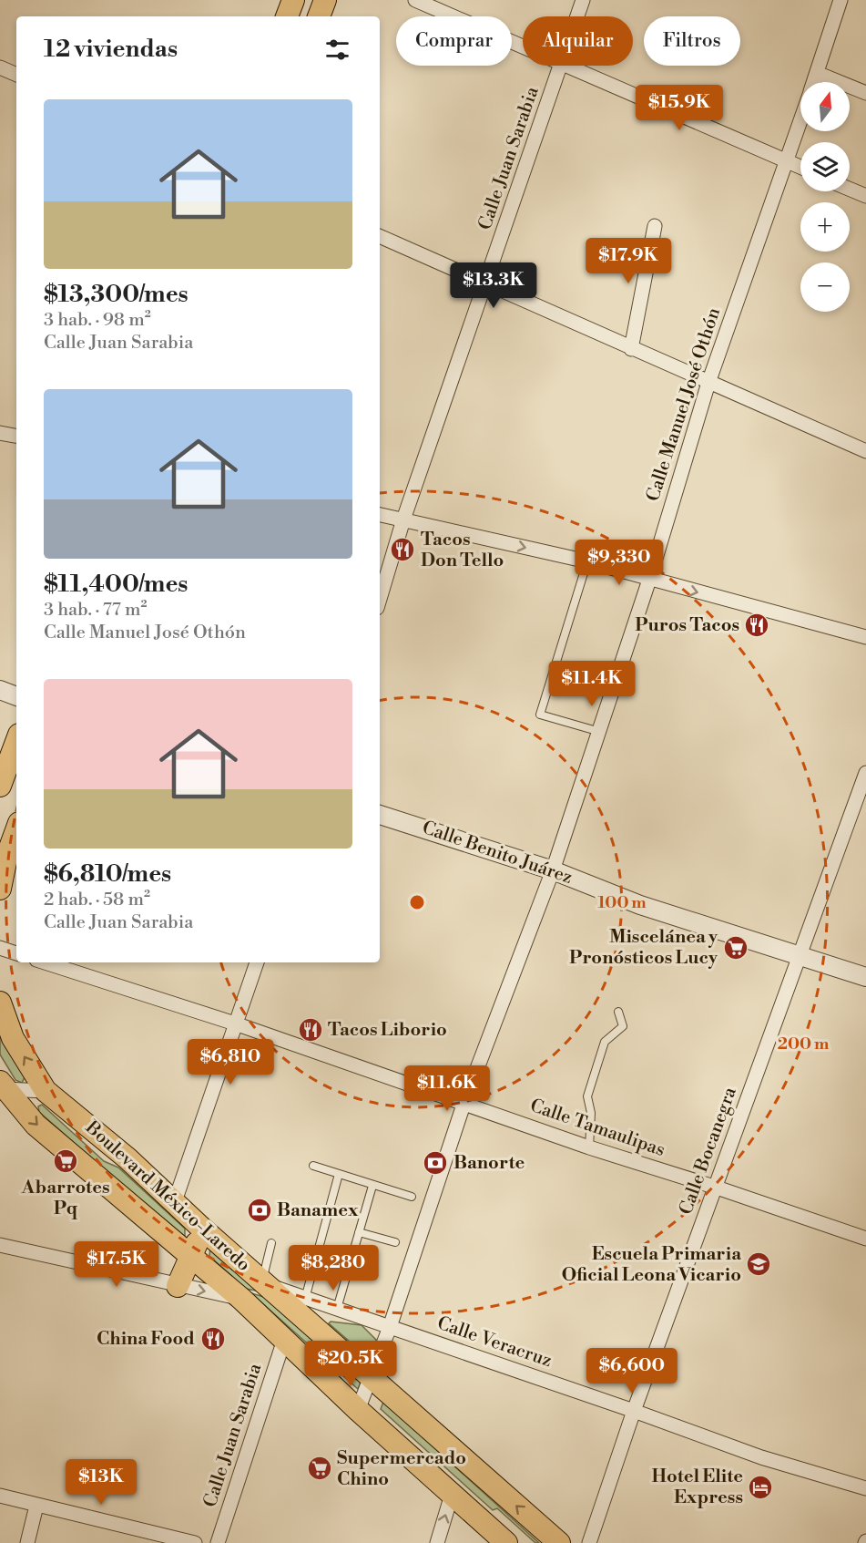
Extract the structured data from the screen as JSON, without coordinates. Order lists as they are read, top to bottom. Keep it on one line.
{"streets":{"main road":["Boulevard México-Laredo"],"street":["Calle Juan Sarabia","Calle Manuel José Othón","Calle Benito Juárez","Calle Tamaulipas","Calle Bocanegra","Calle Veracruz"]},"crossings":[["Calle Juan Sarabia","Boulevard México-Laredo"],["Calle Manuel José Othón","Calle Benito Juárez"],["Calle Manuel José Othón","Calle Tamaulipas"],["Calle Manuel José Othón","Boulevard México-Laredo"],["Calle Manuel José Othón","Calle Veracruz"],["Calle Benito Juárez","Calle Bocanegra"],["Calle Tamaulipas","Calle Bocanegra"],["Calle Bocanegra","Calle Veracruz"],["Boulevard México-Laredo","Calle Veracruz"]],"places":{"restaurant":["Tacos Don Tello","Puros Tacos","Tacos Liborio","China Food"],"supermarket":["Miscelánea y Pronósticos Lucy","Abarrotes Pq","Supermercado Chino"],"bank":["Banorte","Banamex"],"school or university":["Escuela Primaria Oficial Leona Vicario"],"hotel":["Hotel Elite Express"]},"north":"top","page":{"chip":["Comprar","Alquilar","Filtros"],"heading":"12 viviendas","map_buttons":["+","−"],"list":[{"name":"$13,300/mes","note":"3 hab. · 98 m² · Calle Juan Sarabia"},{"name":"$11,400/mes","note":"3 hab. · 77 m² · Calle Manuel José Othón"},{"name":"$6,810/mes","note":"2 hab. · 58 m² · Calle Juan Sarabia"}],"price":["$15.9K","$17.9K","$13.3K","$9,330","$11.4K","$6,810","$11.6K","$17.5K","$8,280","$20.5K","$6,600","$13K"]},"rings":["100 m","200 m"]}
